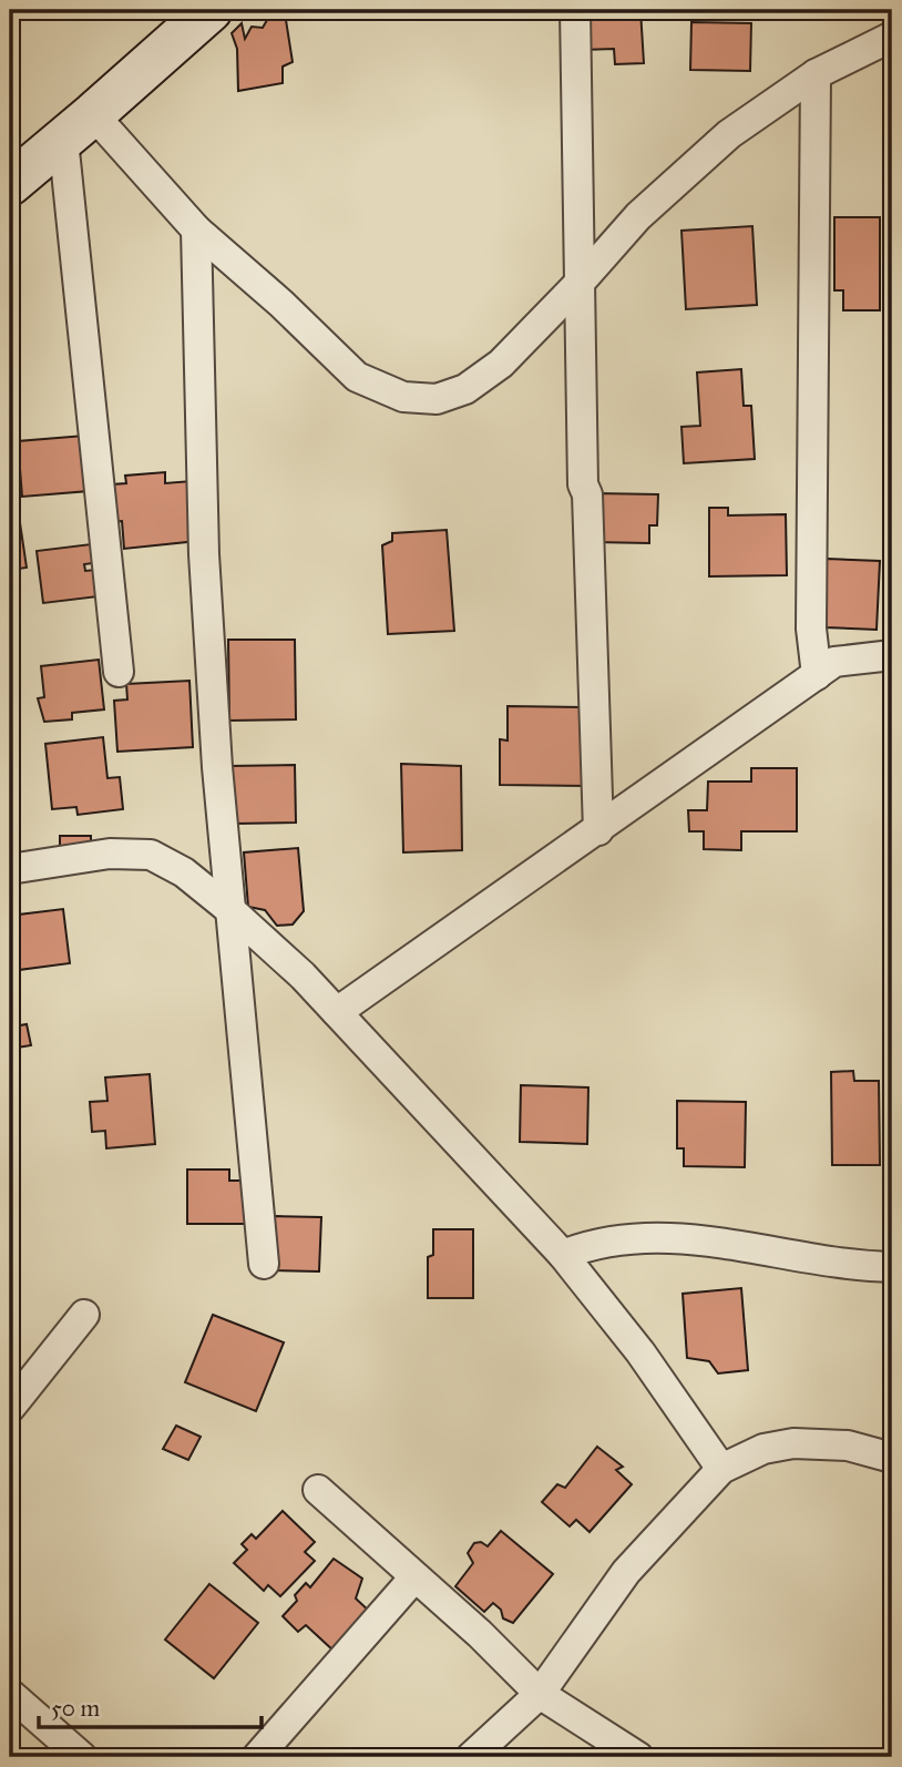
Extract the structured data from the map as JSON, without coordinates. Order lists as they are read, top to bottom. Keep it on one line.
{"scale_bar":"50 m"}
